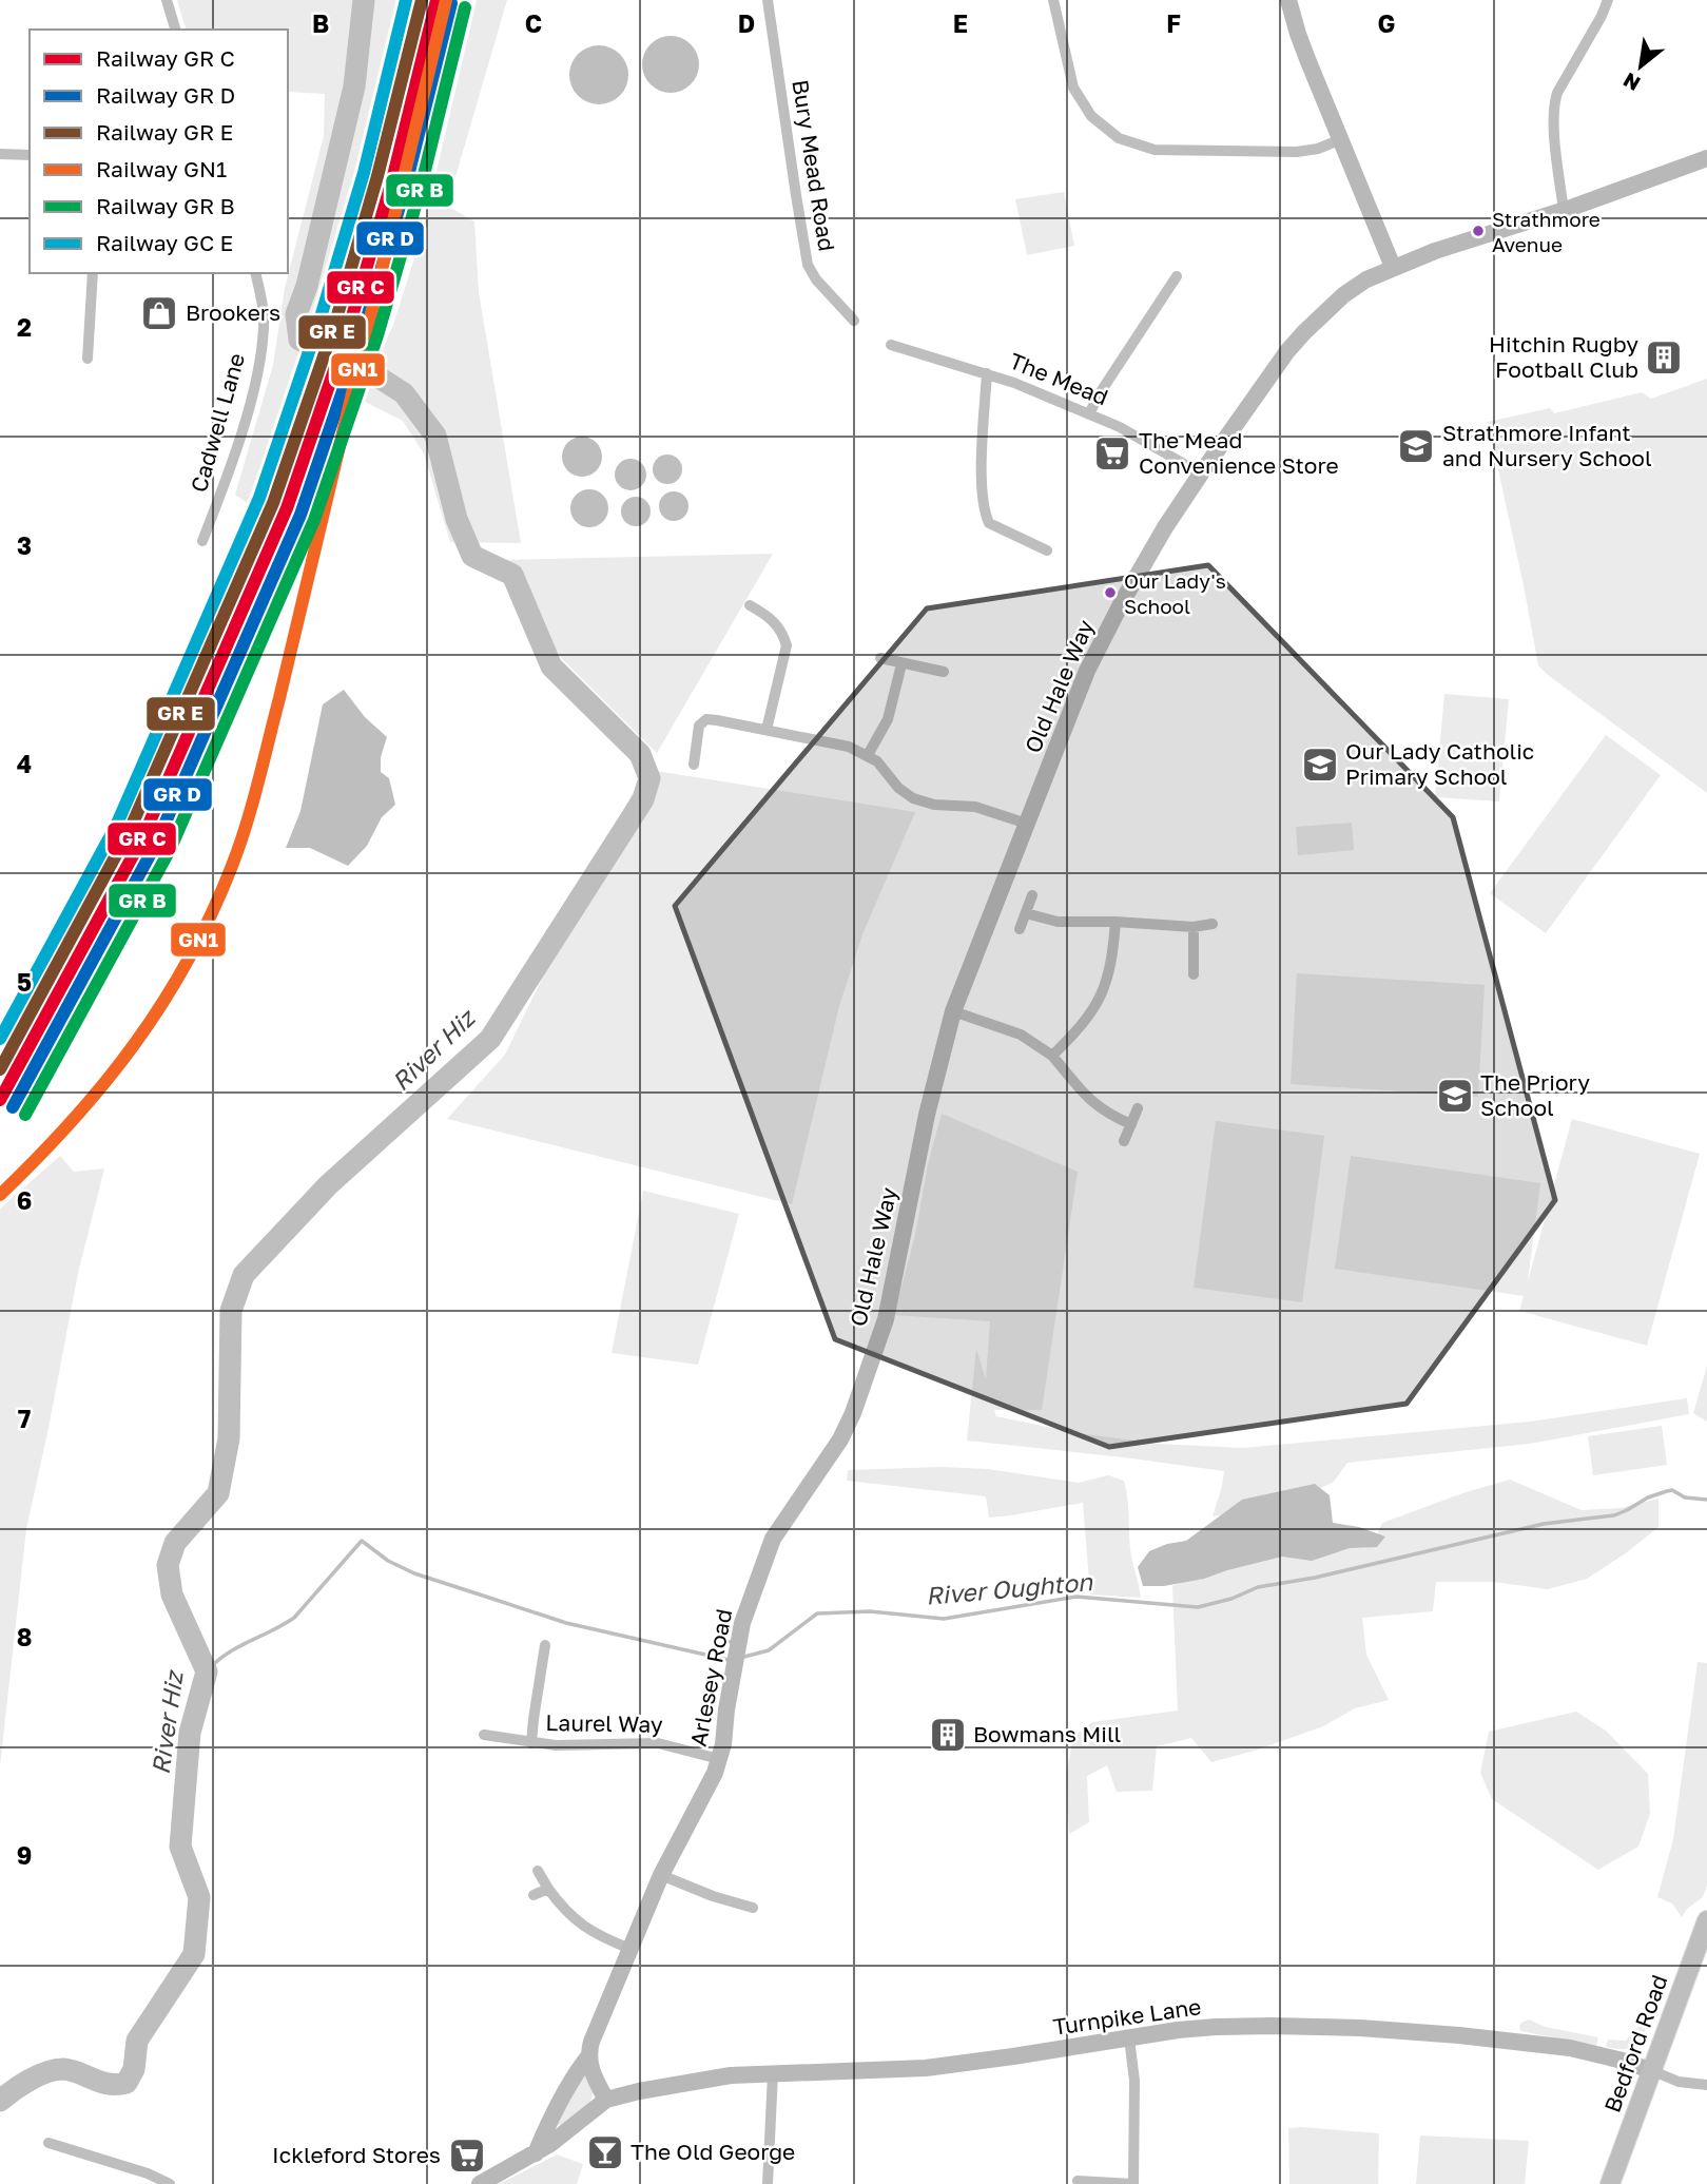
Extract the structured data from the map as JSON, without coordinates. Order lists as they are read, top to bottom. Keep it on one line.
{"streets":{"main road":["Bedford Road"],"street":["Bury Mead Road","The Mead","Cadwell Lane","Old Hale Way","Arlesey Road","Laurel Way","Turnpike Lane"]},"crossings":[["The Mead","Old Hale Way"],["Old Hale Way","Arlesey Road"],["Arlesey Road","Laurel Way"],["Turnpike Lane","Bedford Road"]],"water":["River Hiz","River Oughton"],"places":{"other":["Strathmore Avenue","Our Lady's School"],"shop":["Brookers"],"building":["Hitchin Rugby Football Club","Bowmans Mill"],"school or university":["Strathmore Infant and Nursery School","Our Lady Catholic Primary School","The Priory School"],"supermarket":["The Mead Convenience Store","Ickleford Stores"],"bar":["The Old George"]},"lines":["rail line GN1"],"legend":["Railway GR C","Railway GR D","Railway GR E","Railway GN1","Railway GR B","Railway GC E"],"north":"bottom left","grid":{"columns":["B","C","D","E","F","G"],"rows":["2","3","4","5","6","7","8","9"]}}
